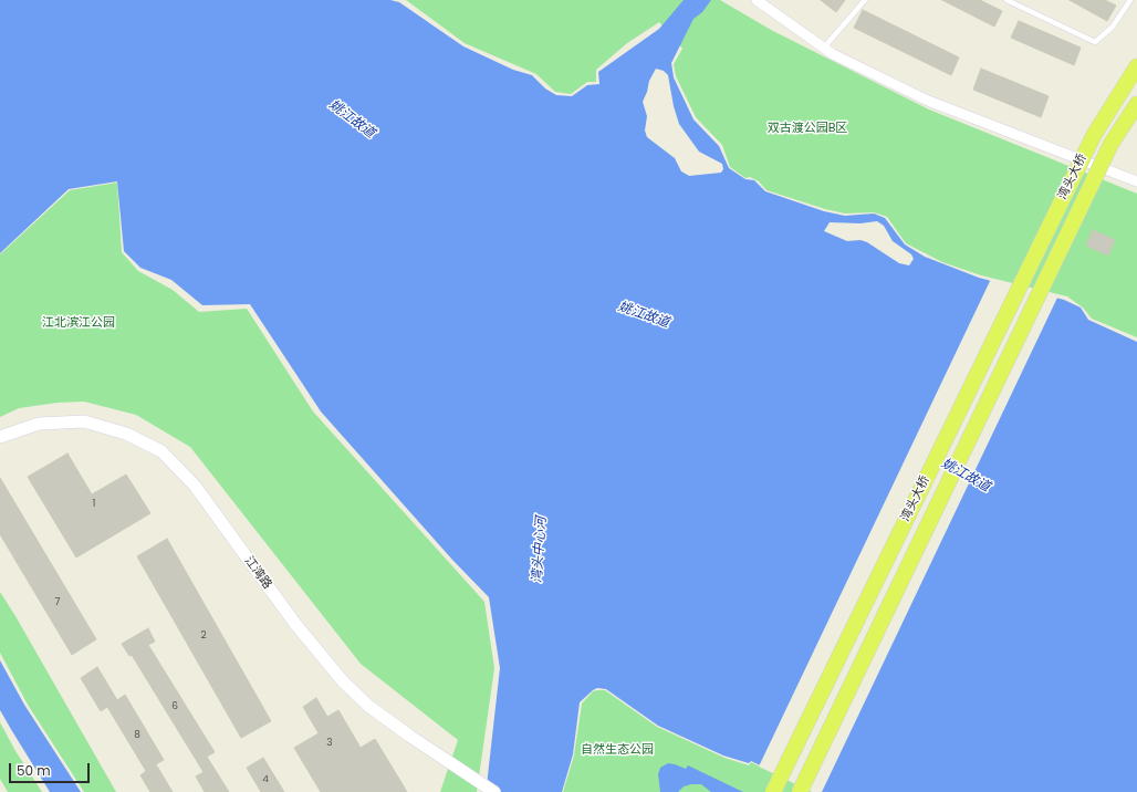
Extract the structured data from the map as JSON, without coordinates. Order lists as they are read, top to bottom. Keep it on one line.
{"streets":{"main road":["湾头大桥"],"street":["江湾路"]},"water":["姚江故道","湾头中心河"],"parks":["双古渡公园B区","江北滨江公园","自然生态公园"],"house_numbers":["1","7","2","6","8","3","4"],"scale_bar":"50 m"}
